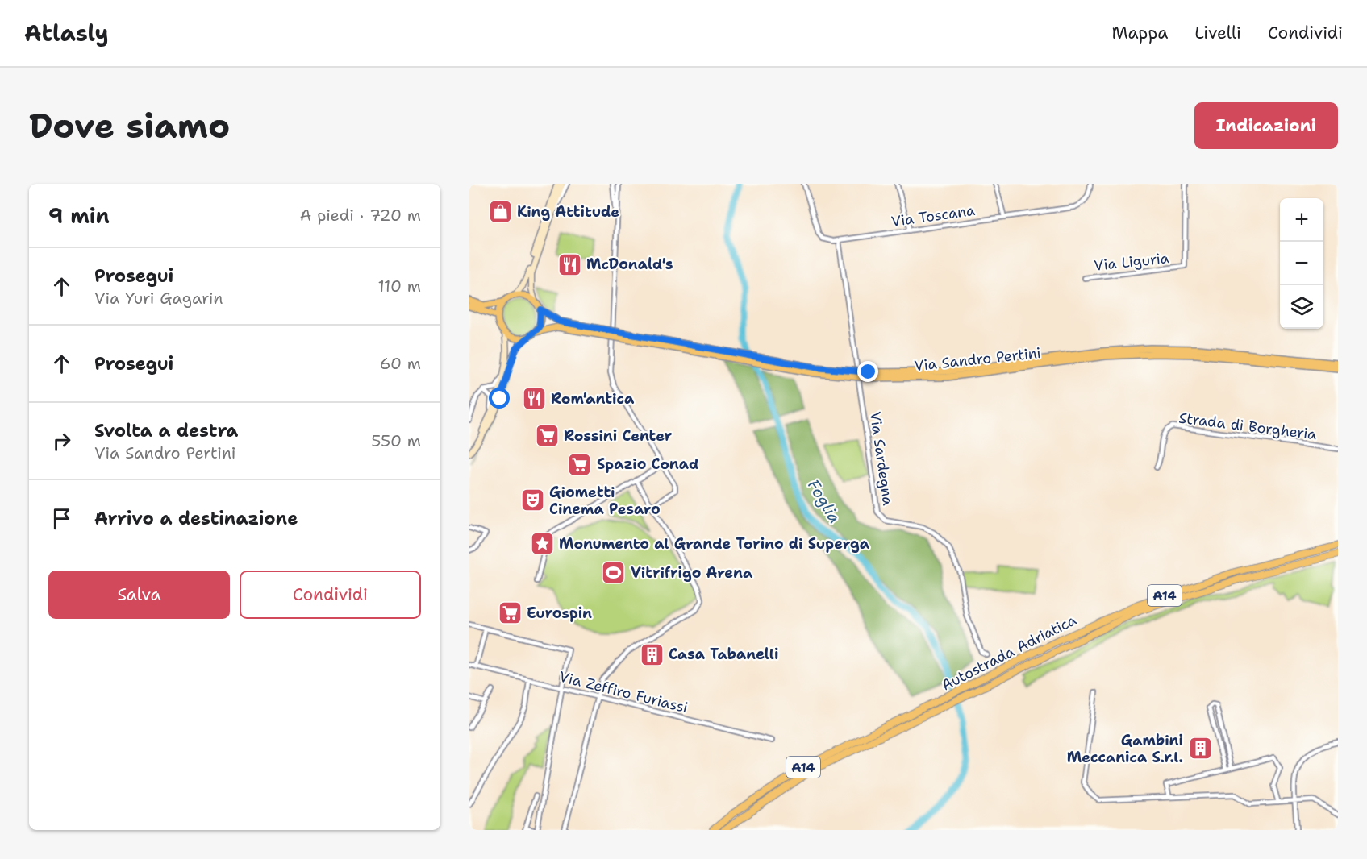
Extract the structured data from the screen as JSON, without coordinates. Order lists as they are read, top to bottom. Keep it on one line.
{"streets":{"highway":["A14","Autostrada Adriatica"],"main road":["Via Sandro Pertini"],"street":["Via Toscana","Via Liguria","Strada di Borgheria","Via Sardegna","Via Zeffiro Furiassi"]},"crossings":[["Via Toscana","Via Sardegna"]],"water":["Foglia"],"places":{"shop":["King Attitude"],"restaurant":["McDonald's","Rom'antica"],"supermarket":["Rossini Center","Spazio Conad","Eurospin"],"theatre":["Giometti Cinema Pesaro"],"place":["Monumento al Grande Torino di Superga"],"sports":["Vitrifrigo Arena"],"building":["Casa Tabanelli","Gambini Meccanica S.r.l."]},"page":{"header":"Atlasly","nav":["Mappa","Livelli","Condividi"],"buttons":["Indicazioni",["Salva","Condividi"]],"title":"Dove siamo","heading":["9 min","A piedi · 720 m"],"map_buttons":["+","−"],"list":[["Prosegui","Via Yuri Gagarin","110 m"],["Prosegui","60 m"],["Svolta a destra","Via Sandro Pertini","550 m"],"Arrivo a destinazione"]}}
